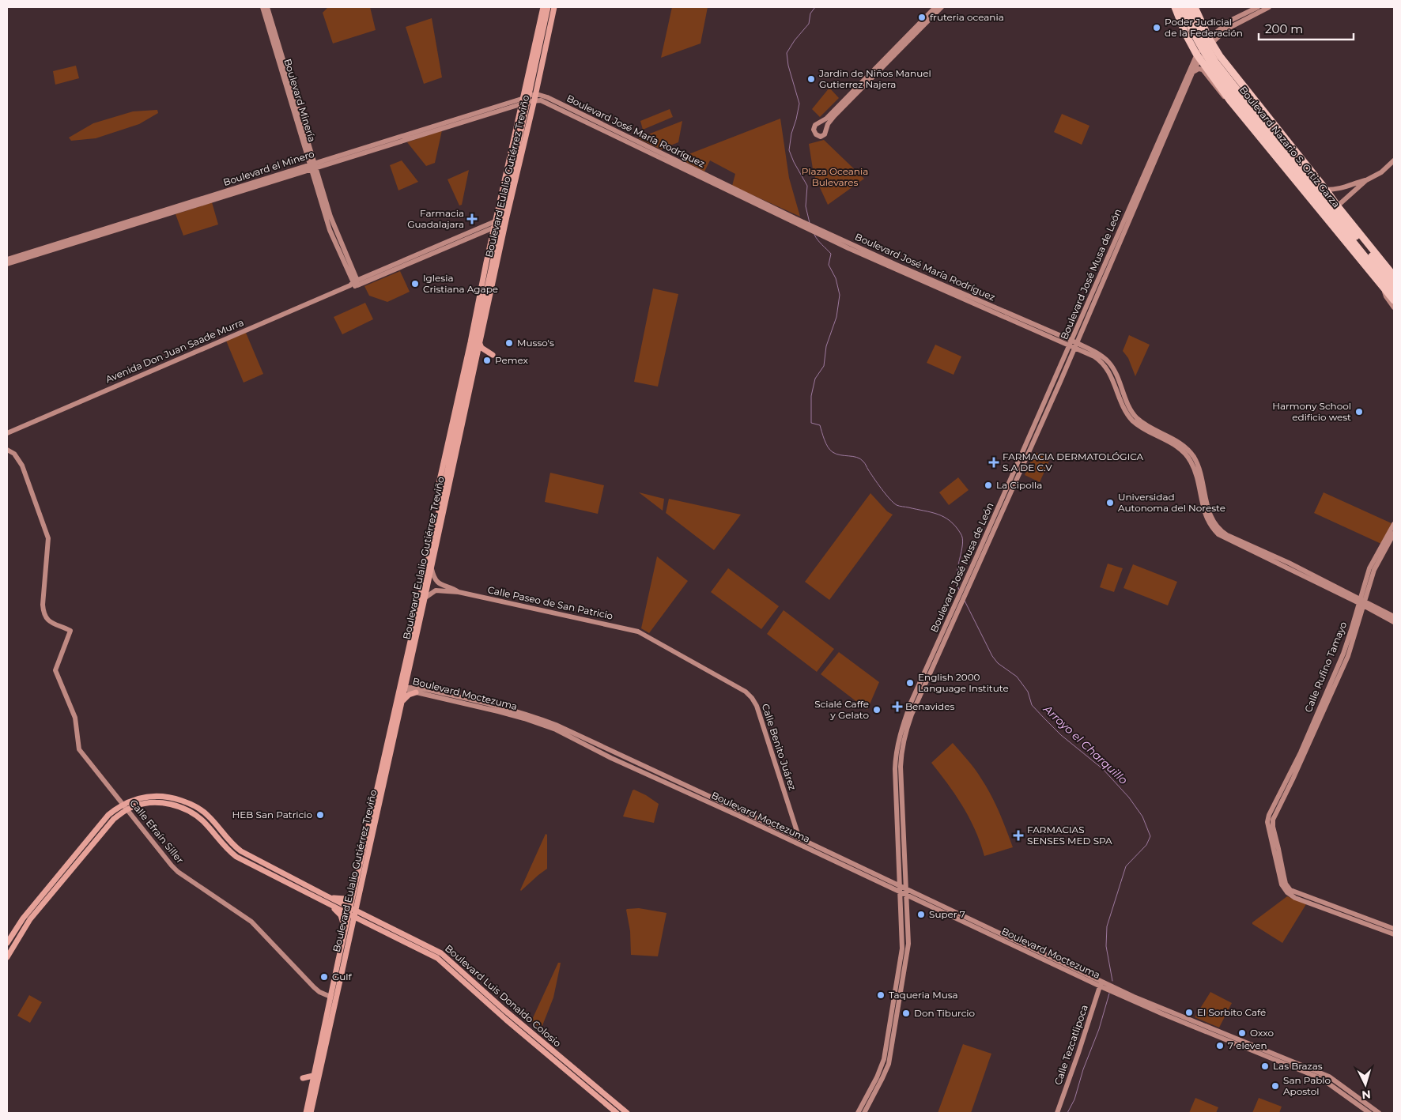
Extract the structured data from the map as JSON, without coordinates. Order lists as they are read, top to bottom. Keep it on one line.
{"streets":{"highway":["Boulevard Nazario S. Ortiz Garza"],"main road":["Boulevard Eulalio Gutiérrez Treviño","Boulevard Luis Donaldo Colosio"],"street":["Boulevard Minería","Boulevard José María Rodríguez","Boulevard el Minero","Boulevard José Musa de León","Avenida Don Juan Saade Murra","Calle Paseo de San Patricio","Calle Rufino Tamayo","Boulevard Moctezuma","Calle Benito Juárez","Calle Efraín Siller","Calle Tezcatlipoca"]},"crossings":[["Boulevard Minería","Boulevard el Minero"],["Boulevard Minería","Avenida Don Juan Saade Murra"],["Boulevard José María Rodríguez","Boulevard el Minero"],["Boulevard José María Rodríguez","Boulevard Eulalio Gutiérrez Treviño"],["Boulevard José María Rodríguez","Boulevard José Musa de León"],["Boulevard José María Rodríguez","Calle Rufino Tamayo"],["Boulevard el Minero","Boulevard Eulalio Gutiérrez Treviño"],["Boulevard Eulalio Gutiérrez Treviño","Avenida Don Juan Saade Murra"],["Boulevard Eulalio Gutiérrez Treviño","Calle Paseo de San Patricio"],["Boulevard Eulalio Gutiérrez Treviño","Boulevard Moctezuma"],["Boulevard Eulalio Gutiérrez Treviño","Calle Efraín Siller"],["Boulevard Eulalio Gutiérrez Treviño","Boulevard Luis Donaldo Colosio"],["Boulevard José Musa de León","Boulevard Moctezuma"],["Calle Paseo de San Patricio","Calle Benito Juárez"],["Boulevard Moctezuma","Calle Benito Juárez"],["Boulevard Moctezuma","Calle Tezcatlipoca"],["Calle Efraín Siller","Boulevard Luis Donaldo Colosio"]],"water":["Arroyo el Charquillo"],"parks":["Plaza Oceania Bulevares"],"places":{"other":["fruteria oceania","Poder Judicial de la Federación","Jardin de Niños Manuel Gutierrez Najera","Iglesia Cristiana Agape","Musso's","Pemex","Harmony School edificio west","La Cipolla","Universidad Autonoma del Noreste","English 2000 Language Institute","Scialé Caffe y Gelato","HEB San Patricio","Super 7","Gulf","Taqueria Musa","El Sorbito Café","Don Tiburcio","Oxxo","7 eleven","Las Brazas","San Pablo Apostol"],"health":["Farmacia Guadalajara","FARMACIA DERMATOLÓGICA S.A DE C.V","Benavides","FARMACIAS SENSES MED SPA"]},"scale_bar":"200 m","north":"bottom"}
